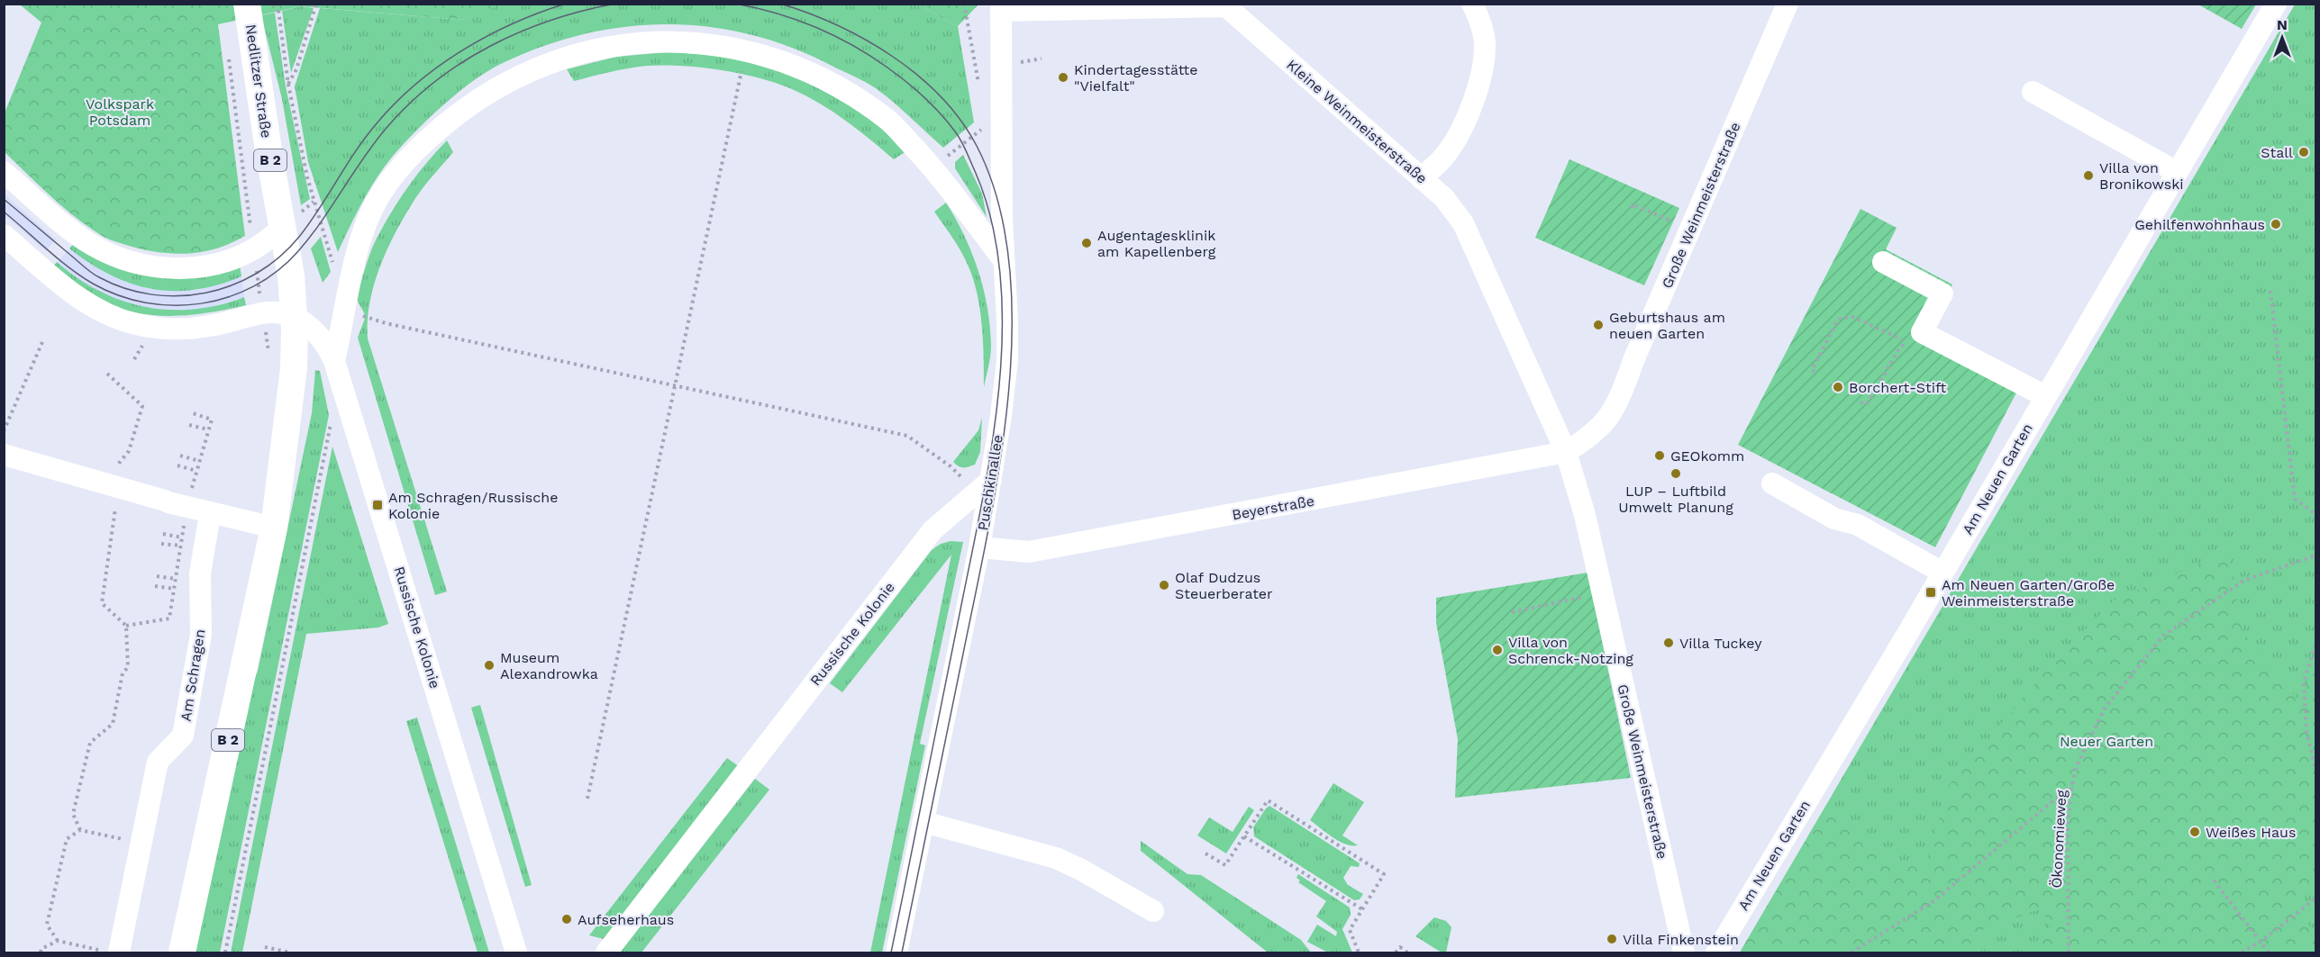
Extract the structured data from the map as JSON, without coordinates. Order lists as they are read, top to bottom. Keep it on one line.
{"streets":{"main road":["Nedlitzer Straße","B 2"],"street":["Kleine Weinmeisterstraße","Große Weinmeisterstraße","Am Neuen Garten","Puschkinallee","Beyerstraße","Russische Kolonie","Am Schragen"],"path":["Ökonomieweg"]},"crossings":[["Nedlitzer Straße","B 2"],["Nedlitzer Straße","Russische Kolonie"],["Kleine Weinmeisterstraße","Große Weinmeisterstraße"],["Kleine Weinmeisterstraße","Puschkinallee"],["Kleine Weinmeisterstraße","Beyerstraße"],["B 2","Russische Kolonie"],["Große Weinmeisterstraße","Beyerstraße"],["Puschkinallee","Beyerstraße"],["Puschkinallee","Russische Kolonie"]],"parks":["Volkspark Potsdam","Neuer Garten"],"places":{"other":["Kindertagesstätte \"Vielfalt\"","Stall","Villa von Bronikowski","Gehilfenwohnhaus","Augentagesklinik am Kapellenberg","Geburtshaus am neuen Garten","Borchert-Stift","GEOkomm","LUP – Luftbild Umwelt Planung","Olaf Dudzus Steuerberater","Villa Tuckey","Villa von Schrenck-Notzing","Museum Alexandrowka","Weißes Haus","Aufseherhaus","Villa Finkenstein"],"transit":["Am Schragen/Russische Kolonie","Am Neuen Garten/Große Weinmeisterstraße"]},"north":"top"}
